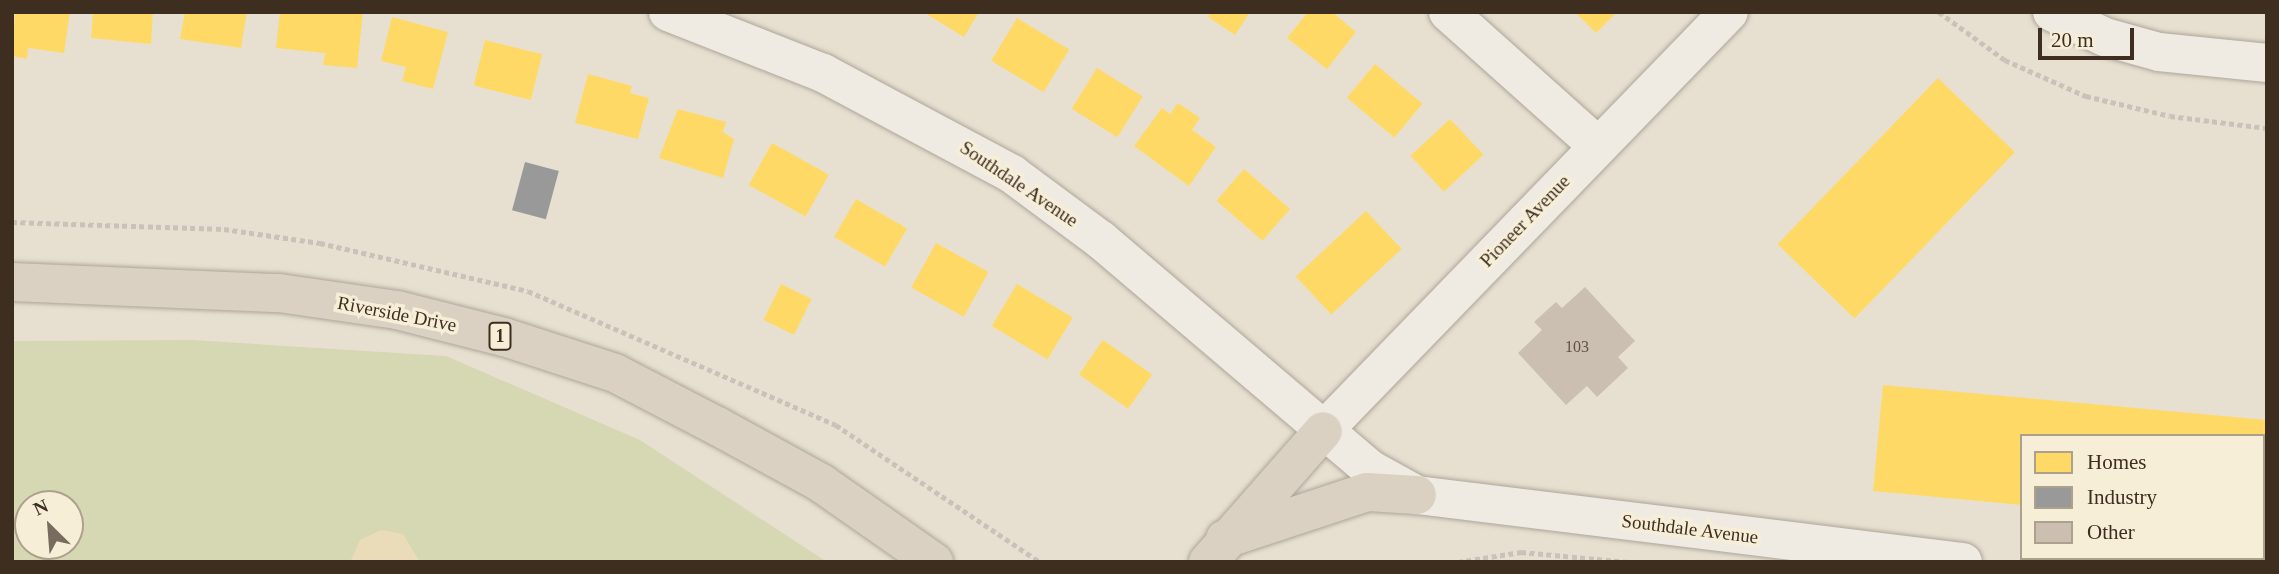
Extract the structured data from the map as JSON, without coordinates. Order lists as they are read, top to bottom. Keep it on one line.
{"streets":{"highway":["Riverside Drive","1"],"street":["Southdale Avenue","Pioneer Avenue"]},"crossings":[["Southdale Avenue","Pioneer Avenue"]],"house_numbers":["103"],"legend":["Homes","Industry","Other"],"scale_bar":"20 m","north":"top left"}
